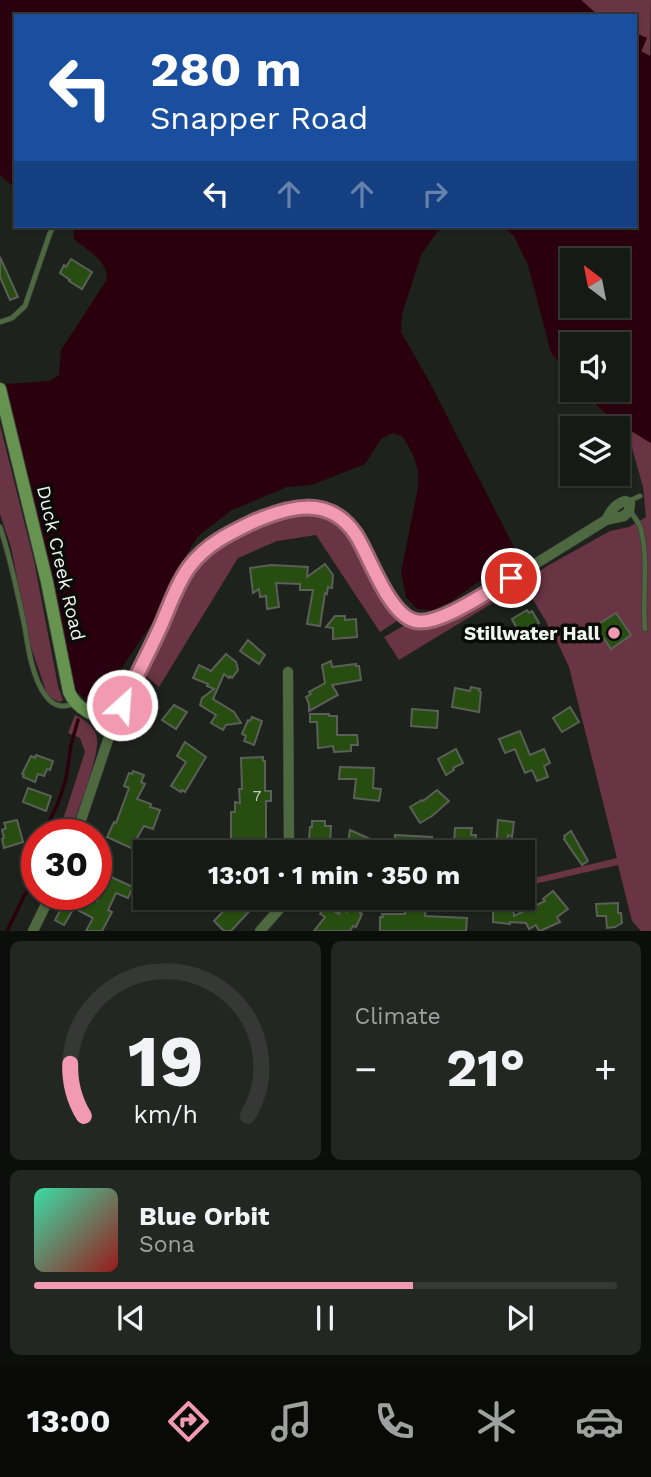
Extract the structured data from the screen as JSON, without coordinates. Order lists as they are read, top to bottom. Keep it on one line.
{"streets":{"street":["Duck Creek Road"]},"places":["Stillwater Hall"],"house_numbers":["7"],"north":"top left","page":{"turn":["280 m","Snapper Road"],"limit":"30","trip":"13:01 · 1 min · 350 m","tile":"Climate","heat":["−","21°","+"],"song":["Blue Orbit","Sona"],"tabs":"13:00","gauge":["19","km/h"]}}
